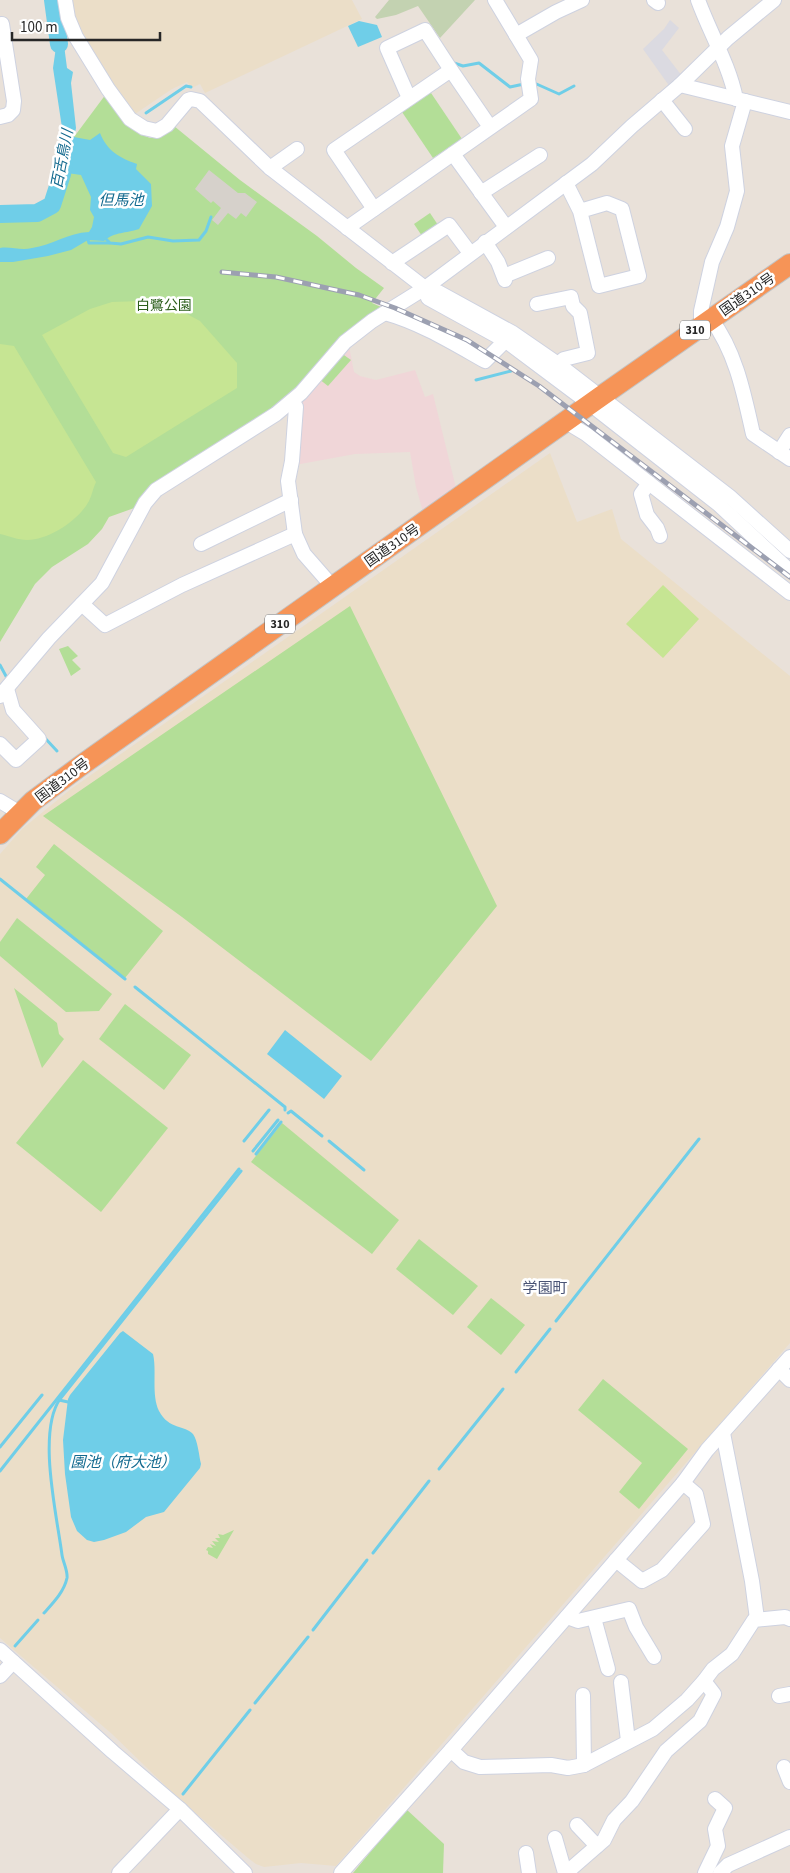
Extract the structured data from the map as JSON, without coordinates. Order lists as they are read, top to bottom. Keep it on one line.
{"streets":{"highway":["国道310号","310"]},"districts":["学園町"],"water":["百舌鳥川","但馬池","園池（府大池）"],"parks":["白鷺公園"],"scale_bar":"100 m"}
